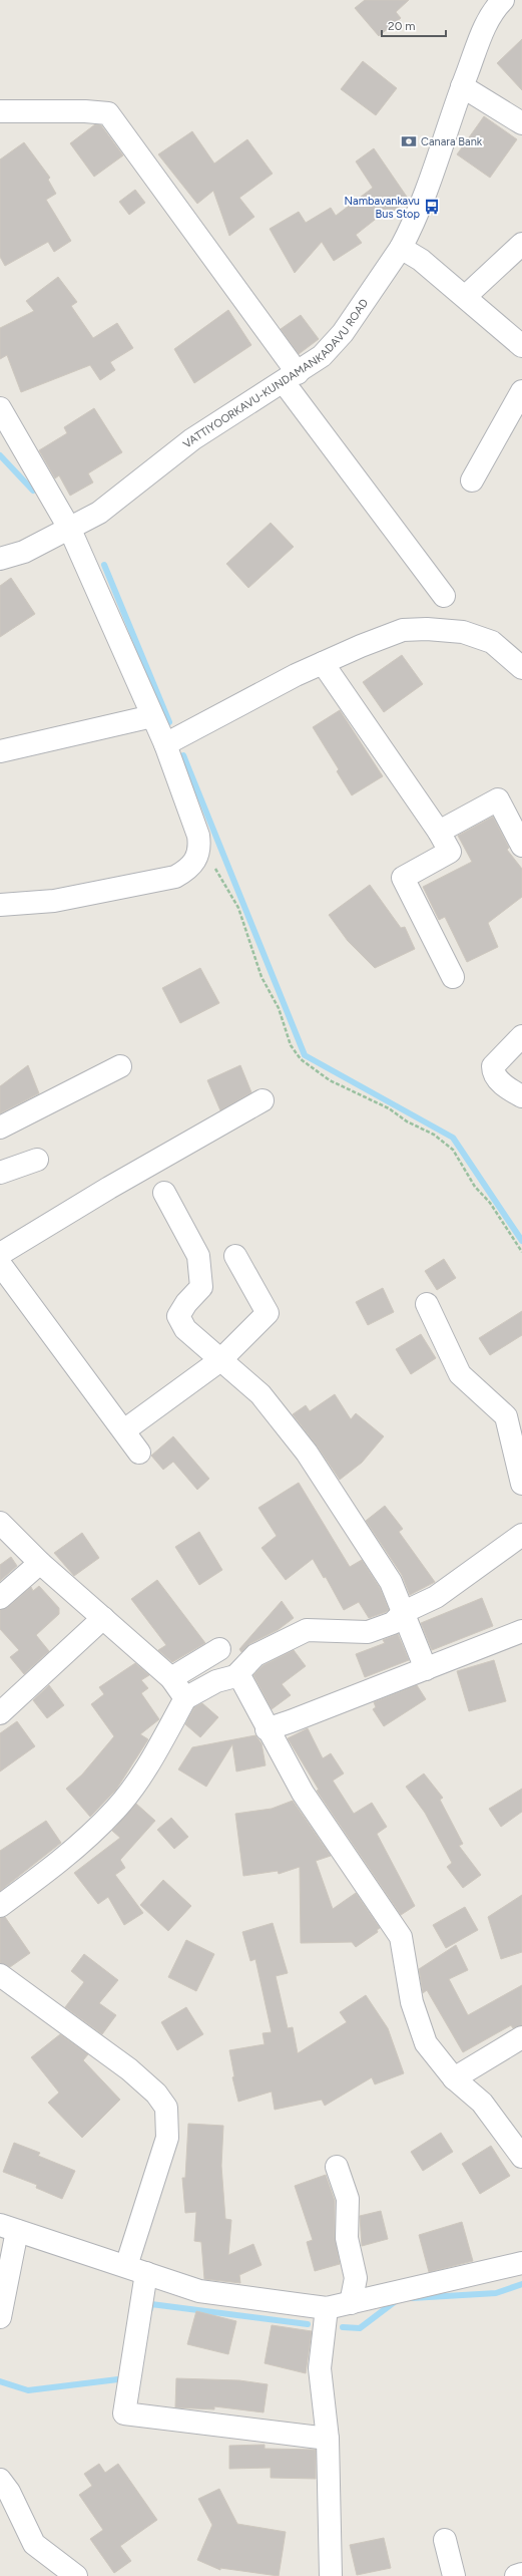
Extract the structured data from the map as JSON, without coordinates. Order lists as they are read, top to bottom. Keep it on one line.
{"streets":{"street":["VATTIYOORKAVU-KUNDAMANKADAVU ROAD"]},"places":{"bank":["Canara Bank"],"bus stop":["Nambavankavu Bus Stop"]},"scale_bar":"20 m"}
